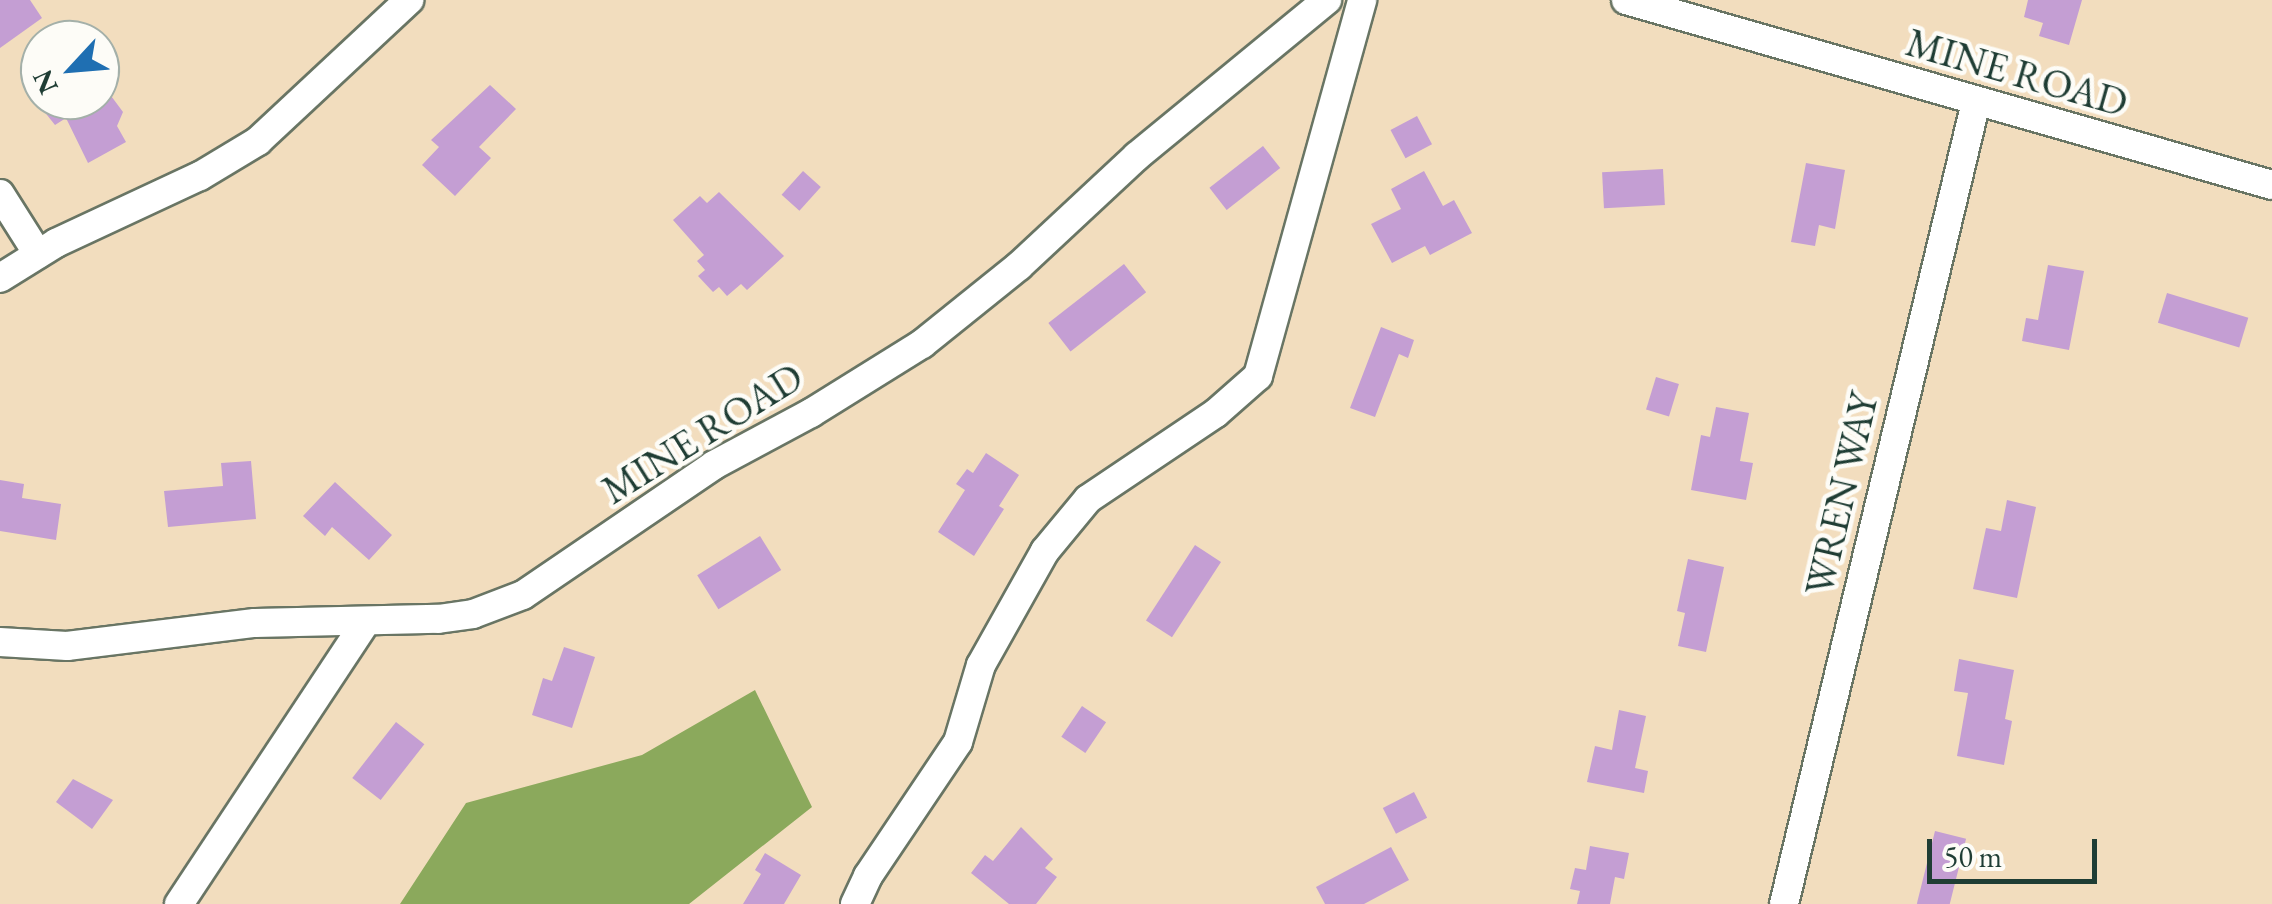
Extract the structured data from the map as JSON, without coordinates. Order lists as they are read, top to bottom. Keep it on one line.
{"streets":{"street":["MINE ROAD","WREN WAY"]},"crossings":[["MINE ROAD","WREN WAY"]],"scale_bar":"50 m","north":"bottom left"}
